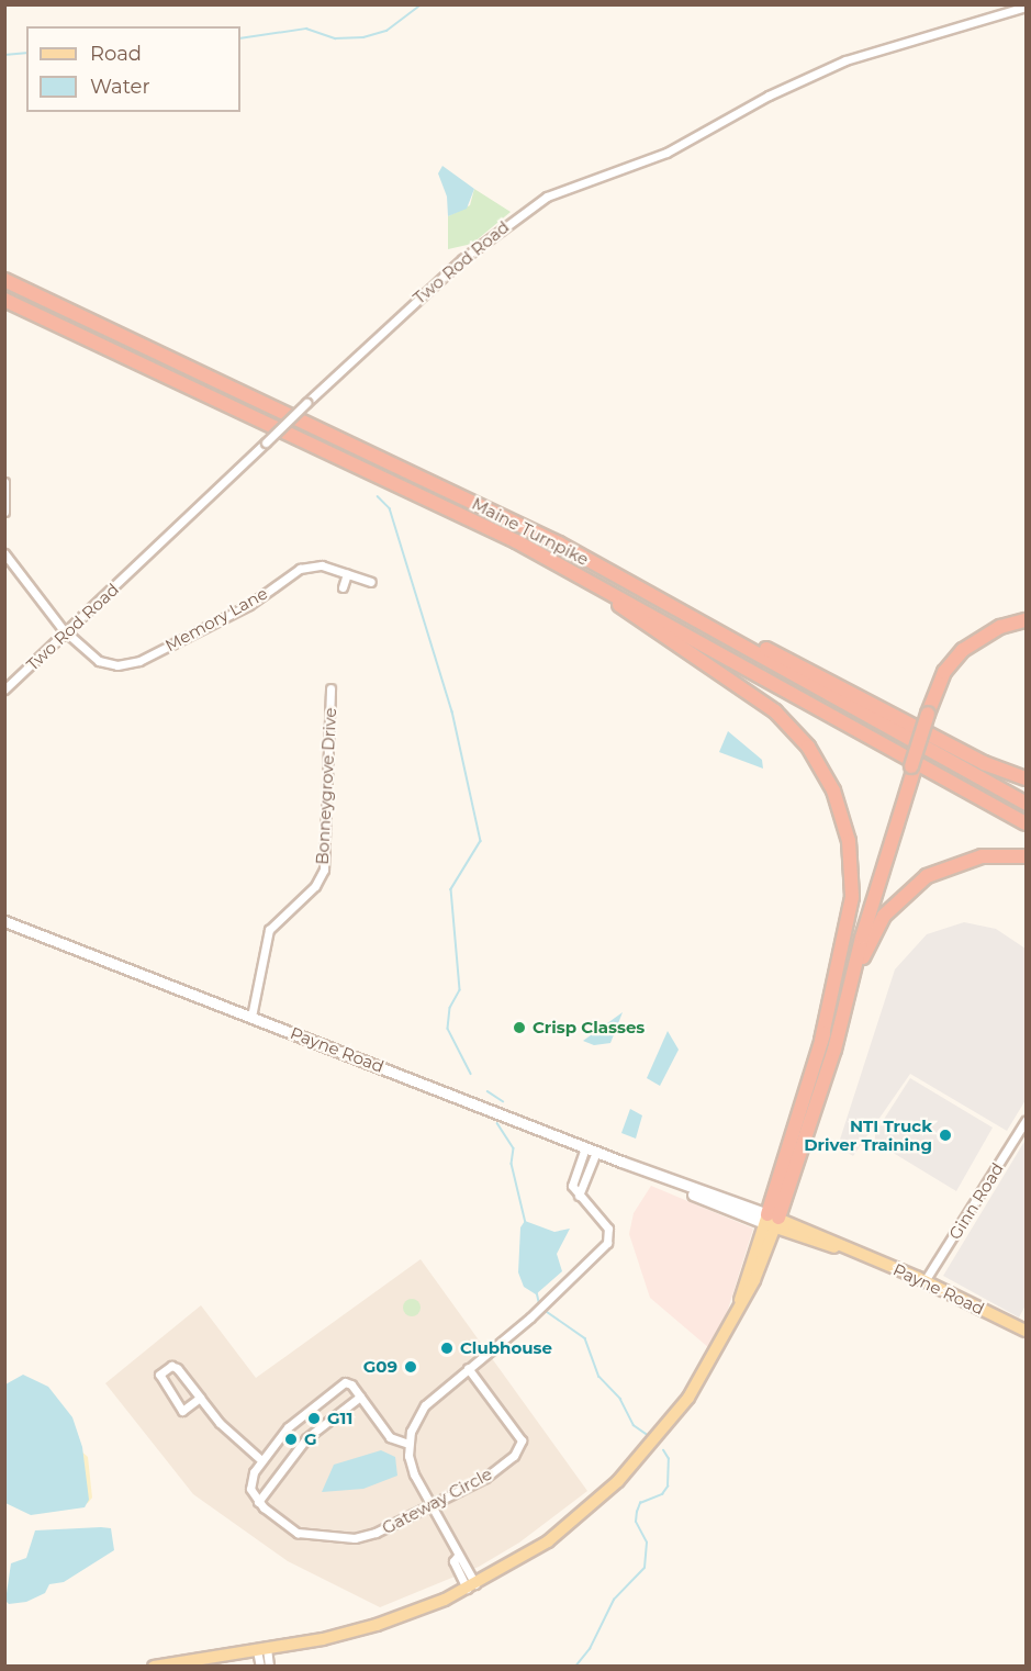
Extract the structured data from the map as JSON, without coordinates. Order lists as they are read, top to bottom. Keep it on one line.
{"streets":{"highway":["Maine Turnpike"],"main road":["Payne Road"],"street":["Two Rod Road","Memory Lane","Bonneygrove Drive","Ginn Road","Gateway Circle"]},"crossings":[["Two Rod Road","Memory Lane"],["Bonneygrove Drive","Payne Road"],["Payne Road","Ginn Road"]],"places":["Crisp Classes","NTI Truck Driver Training","Clubhouse","G09","G11","G"],"legend":["Road","Water"]}
